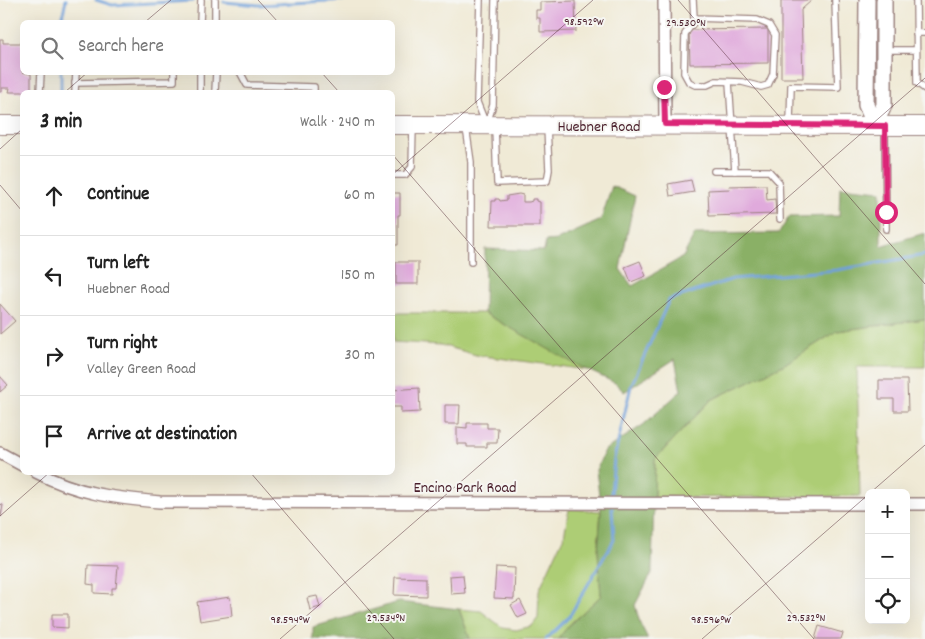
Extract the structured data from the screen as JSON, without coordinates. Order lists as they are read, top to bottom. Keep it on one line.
{"streets":{"main road":["Huebner Road"],"street":["Encino Park Road"]},"page":{"search":"Search here","heading":["3 min","Walk · 240 m"],"list":[["Continue","60 m"],["Turn left","Huebner Road","150 m"],["Turn right","Valley Green Road","30 m"],"Arrive at destination"],"map_buttons":["+","−"]},"coordinates":["98.592°W","29.530°N","29.534°N","29.532°N","98.594°W","98.596°W"]}
